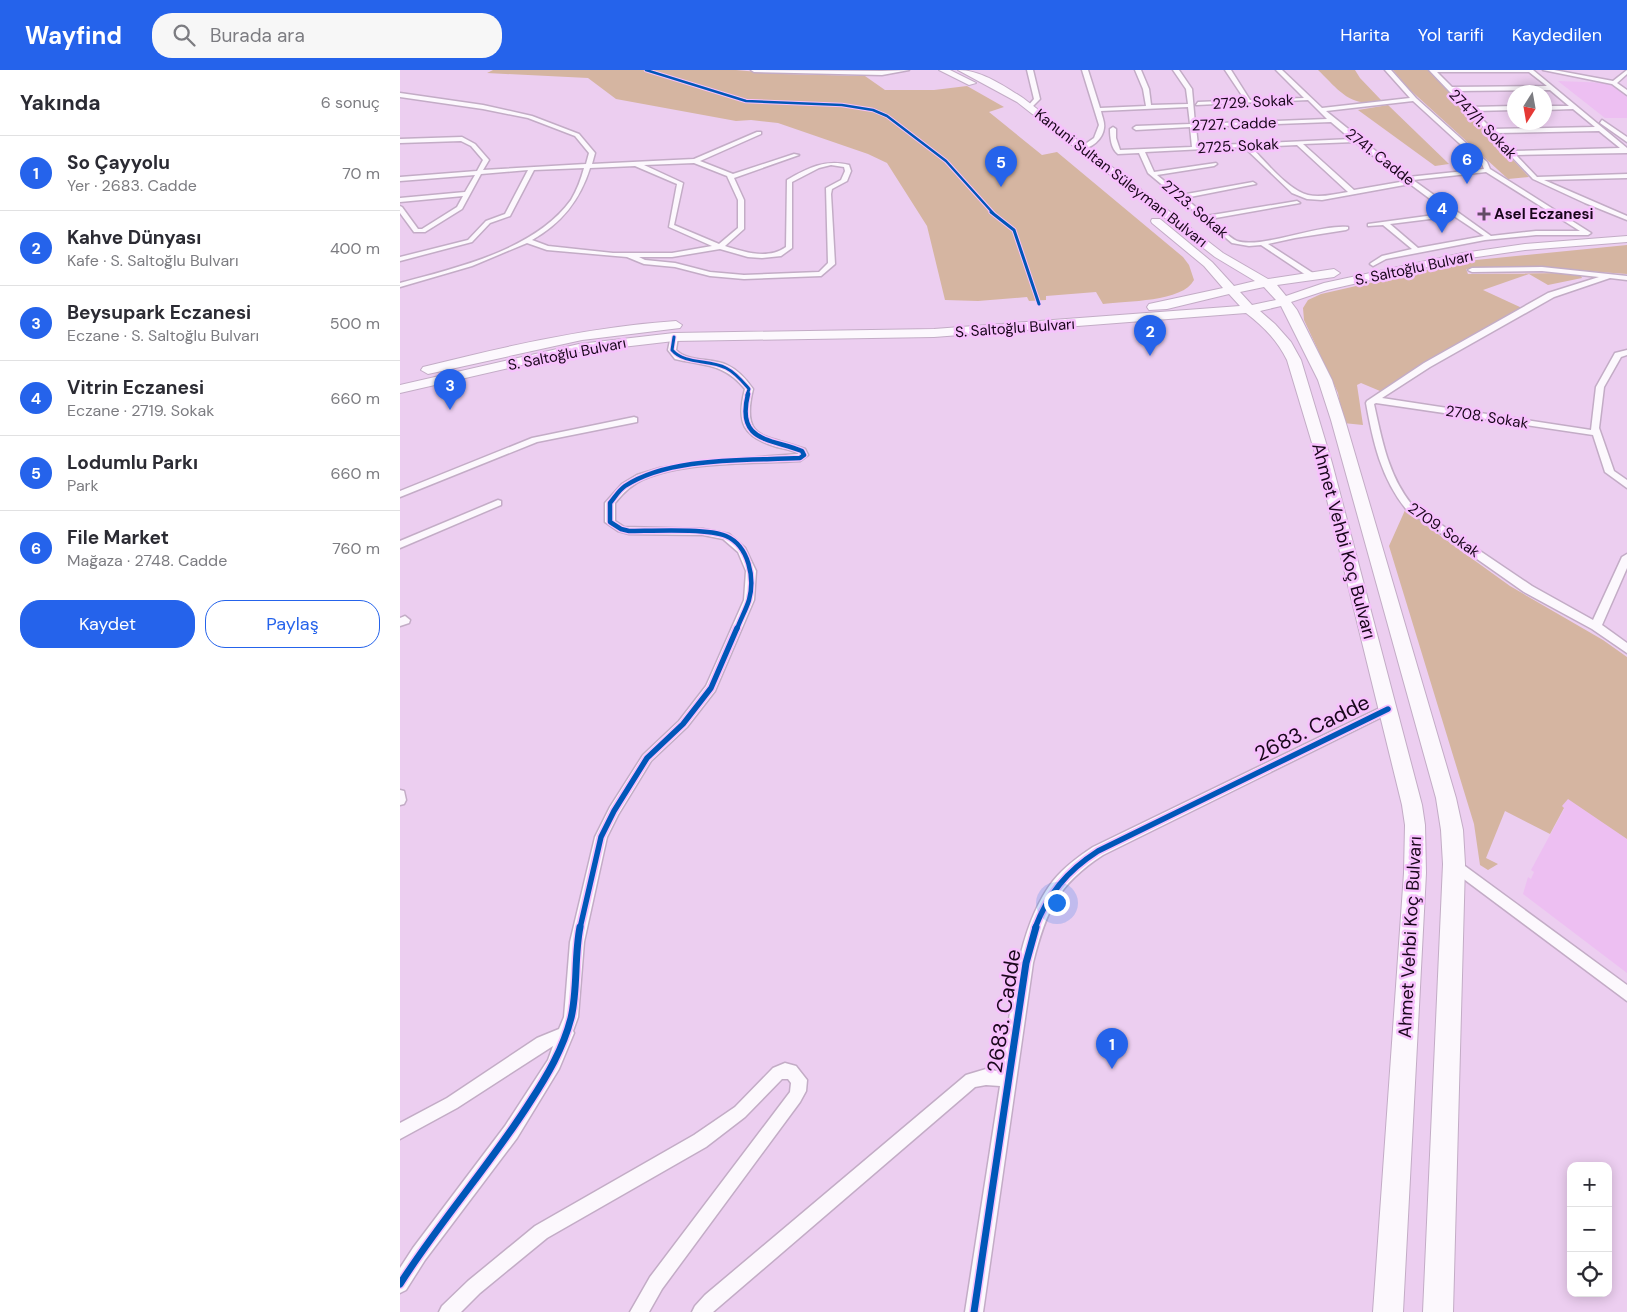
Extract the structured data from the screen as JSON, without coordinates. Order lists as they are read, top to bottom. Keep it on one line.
{"streets":{"main road":["Kanuni Sultan Süleyman Bulvarı","S. Saltoğlu Bulvarı","Ahmet Vehbi Koç Bulvarı"],"street":["2729. Sokak","2727. Cadde","2747/1. Sokak","2725. Sokak","2741. Cadde","2723. Sokak","2708. Sokak","2709. Sokak","2683. Cadde"]},"crossings":[["2729. Sokak","2741. Cadde"],["2727. Cadde","2741. Cadde"],["2725. Sokak","2741. Cadde"],["2725. Sokak","2723. Sokak"],["Kanuni Sultan Süleyman Bulvarı","S. Saltoğlu Bulvarı"],["Kanuni Sultan Süleyman Bulvarı","Ahmet Vehbi Koç Bulvarı"],["S. Saltoğlu Bulvarı","Ahmet Vehbi Koç Bulvarı"],["2708. Sokak","2709. Sokak"],["Ahmet Vehbi Koç Bulvarı","2683. Cadde"]],"places":{"health":["Asel Eczanesi"]},"north":"bottom","page":{"header":"Wayfind","search":"Burada ara","nav":["Harita","Yol tarifi","Kaydedilen"],"heading":["Yakında","6 sonuç"],"list":[{"mark":"1","name":"So Çayyolu","note":"Yer · 2683. Cadde","value":"70 m"},{"mark":"2","name":"Kahve Dünyası","note":"Kafe · S. Saltoğlu Bulvarı","value":"400 m"},{"mark":"3","name":"Beysupark Eczanesi","note":"Eczane · S. Saltoğlu Bulvarı","value":"500 m"},{"mark":"4","name":"Vitrin Eczanesi","note":"Eczane · 2719. Sokak","value":"660 m"},{"mark":"5","name":"Lodumlu Parkı","note":"Park","value":"660 m"},{"mark":"6","name":"File Market","note":"Mağaza · 2748. Cadde","value":"760 m"}],"pins":["6","5","4","2","3","1"],"buttons":["Kaydet","Paylaş"],"map_buttons":["+","−"]}}
